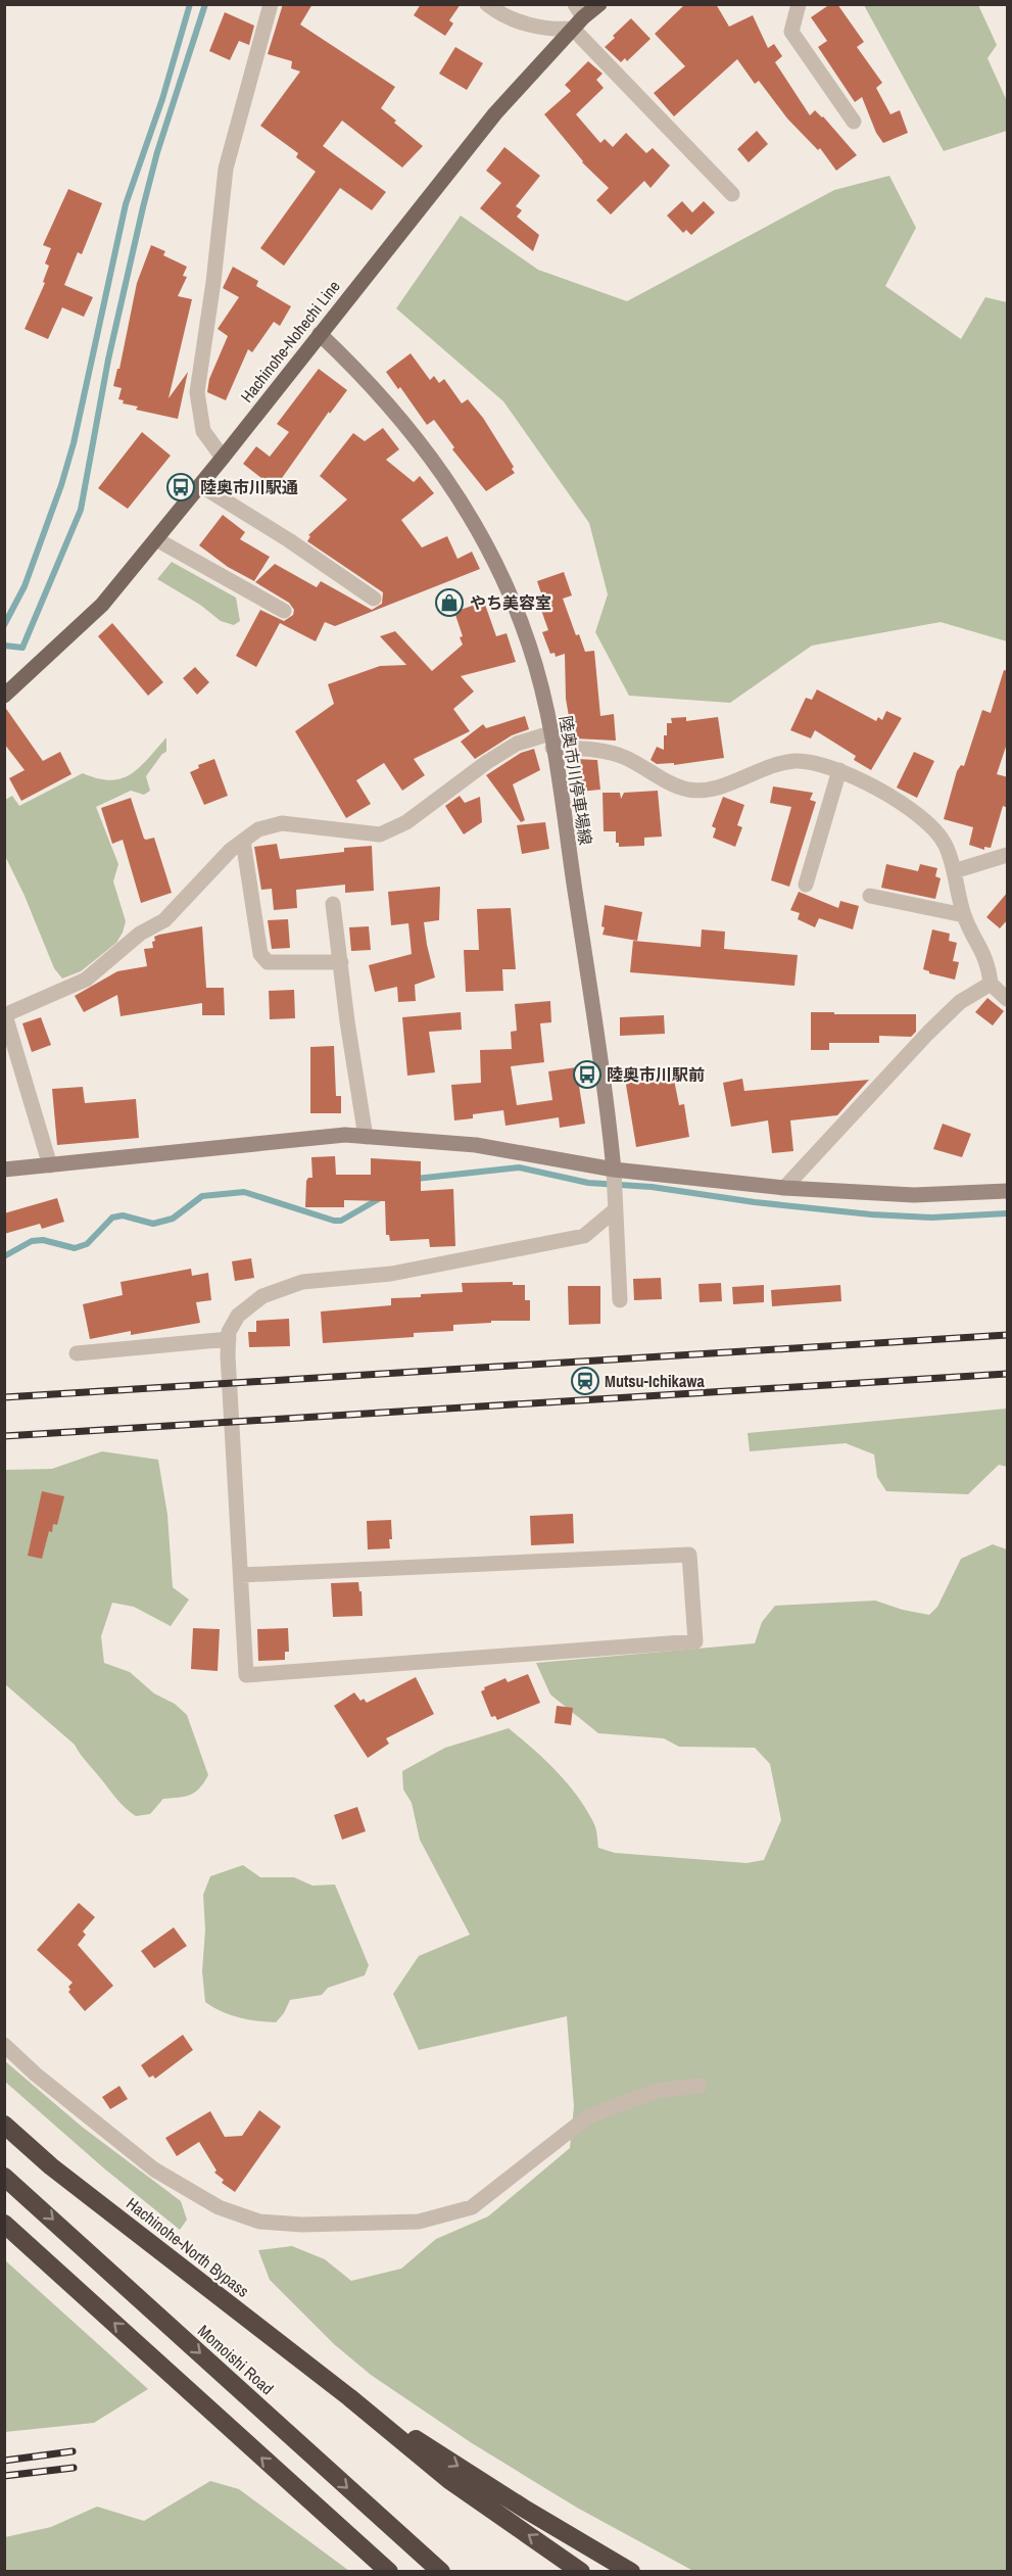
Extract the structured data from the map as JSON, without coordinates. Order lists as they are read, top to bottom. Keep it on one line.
{"streets":{"highway":["Hachinohe-North Bypass","Momoishi Road"],"main road":["Hachinohe-Nohechi Line"],"street":["陸奥市川停車場線"]},"crossings":[["Hachinohe-Nohechi Line","陸奥市川停車場線"]],"places":{"bus stop":["陸奥市川駅通","陸奥市川駅前"],"shop":["やち美容室"],"station":["Mutsu-Ichikawa"]}}
